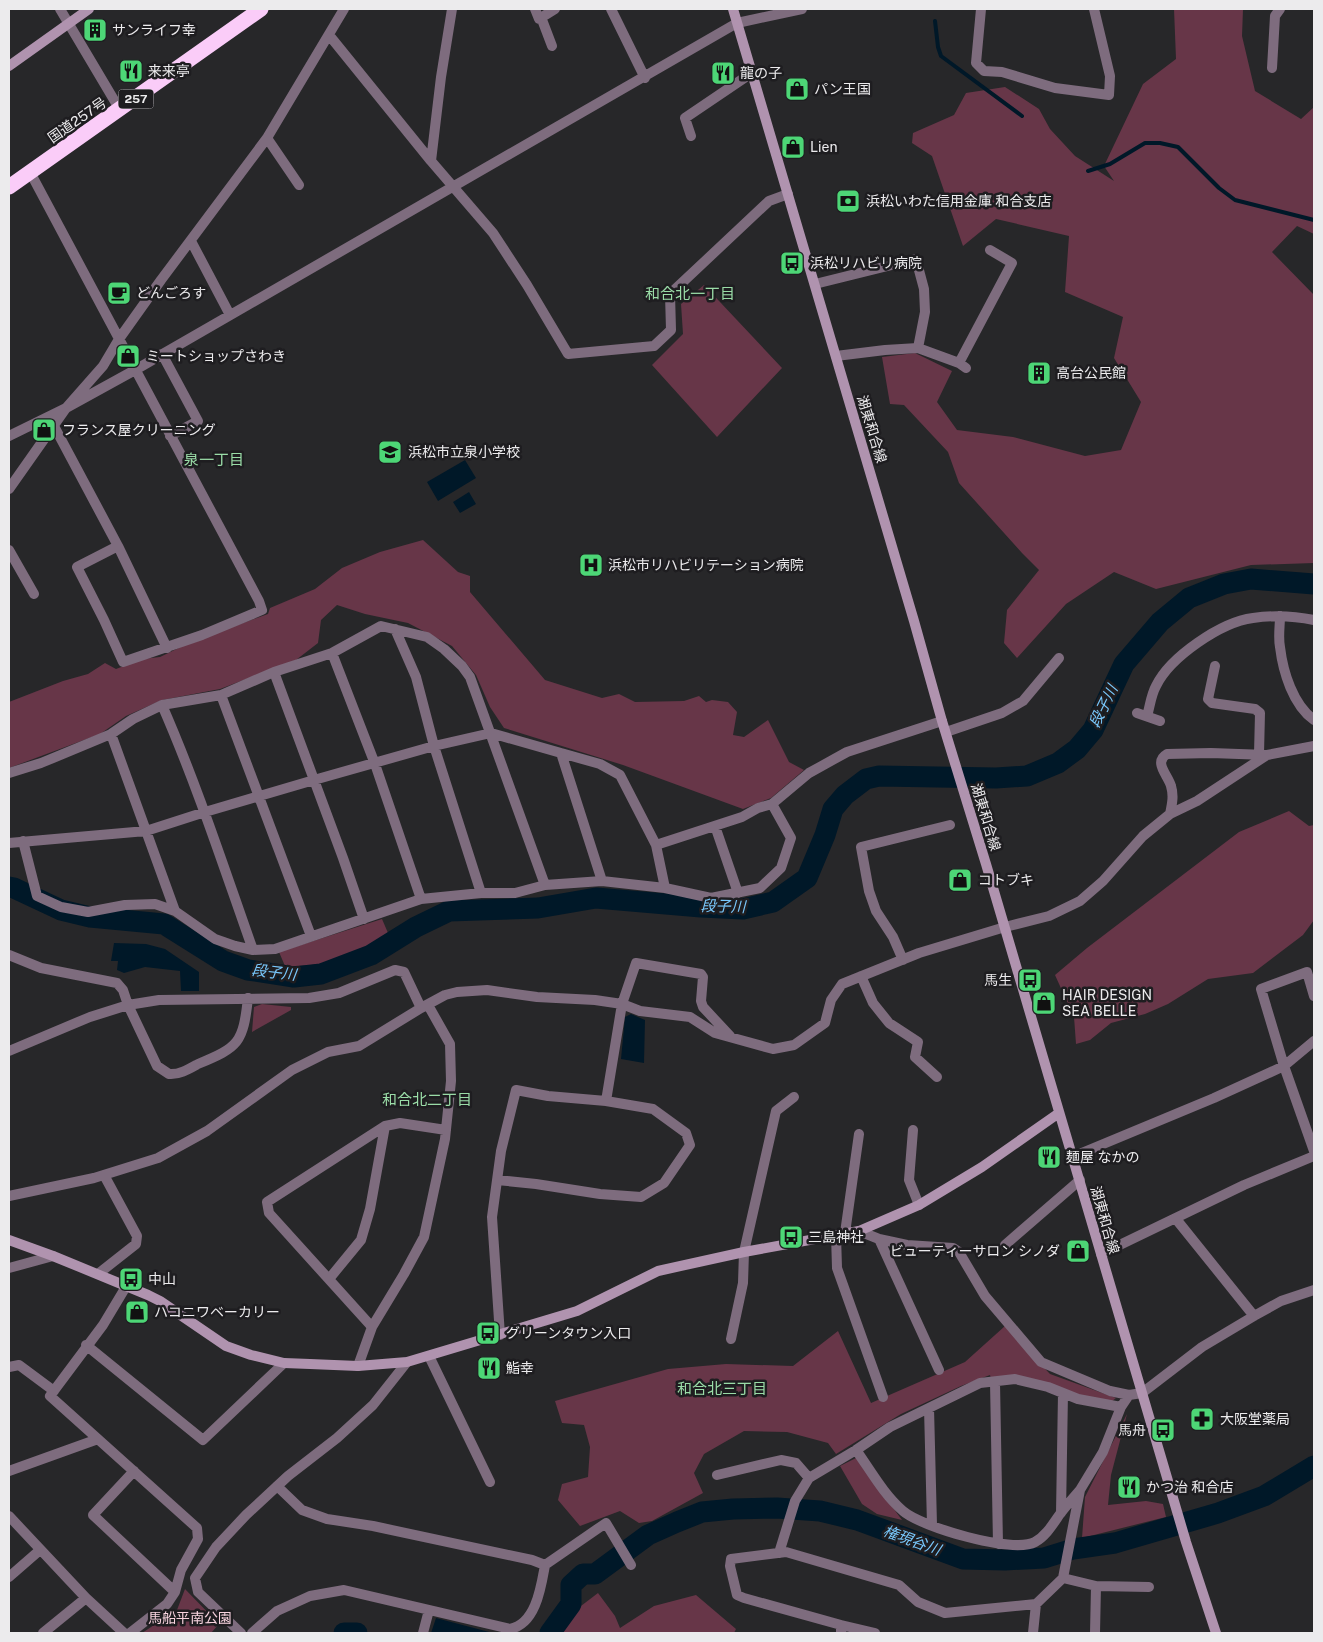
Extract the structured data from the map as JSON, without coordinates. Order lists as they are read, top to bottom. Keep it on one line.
{"streets":{"highway":["257","国道257号"],"main road":["湖東和合線"]},"districts":["和合北一丁目","泉一丁目","和合北二丁目","和合北三丁目"],"water":["段子川","権現谷川"],"parks":["馬船平南公園"],"places":{"building":["サンライフ幸","高台公民館"],"restaurant":["来来亭","龍の子","麺屋 なかの","鮨幸","かつ治 和合店"],"shop":["パン王国","Lien","ミートショップさわき","フランス屋クリーニング","コトブキ","HAIR DESIGN SEA BELLE","ビューティーサロン シノダ","ハコニワベーカリー"],"bank":["浜松いわた信用金庫 和合支店"],"bus stop":["浜松リハビリ病院","馬生","三島神社","中山","グリーンタウン入口","馬舟"],"cafe":["どんごろす"],"school or university":["浜松市立泉小学校"],"hospital":["浜松市リハビリテーション病院"],"pharmacy":["大阪堂薬局"]}}
